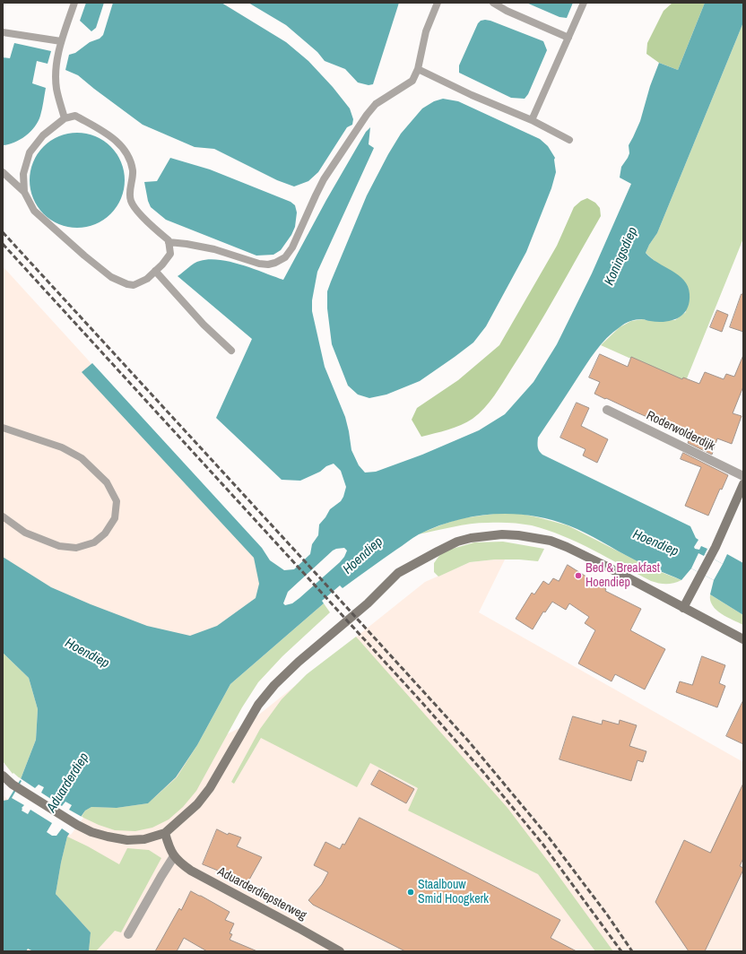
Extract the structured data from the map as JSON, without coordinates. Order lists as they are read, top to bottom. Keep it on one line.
{"streets":{"main road":["Aduarderdiepsterweg"],"street":["Roderwolderdijk"]},"water":["Koningsdiep","Hoendiep","Aduarderdiep"],"places":["Bed & Breakfast Hoendiep","Staalbouw Smid Hoogkerk"]}
